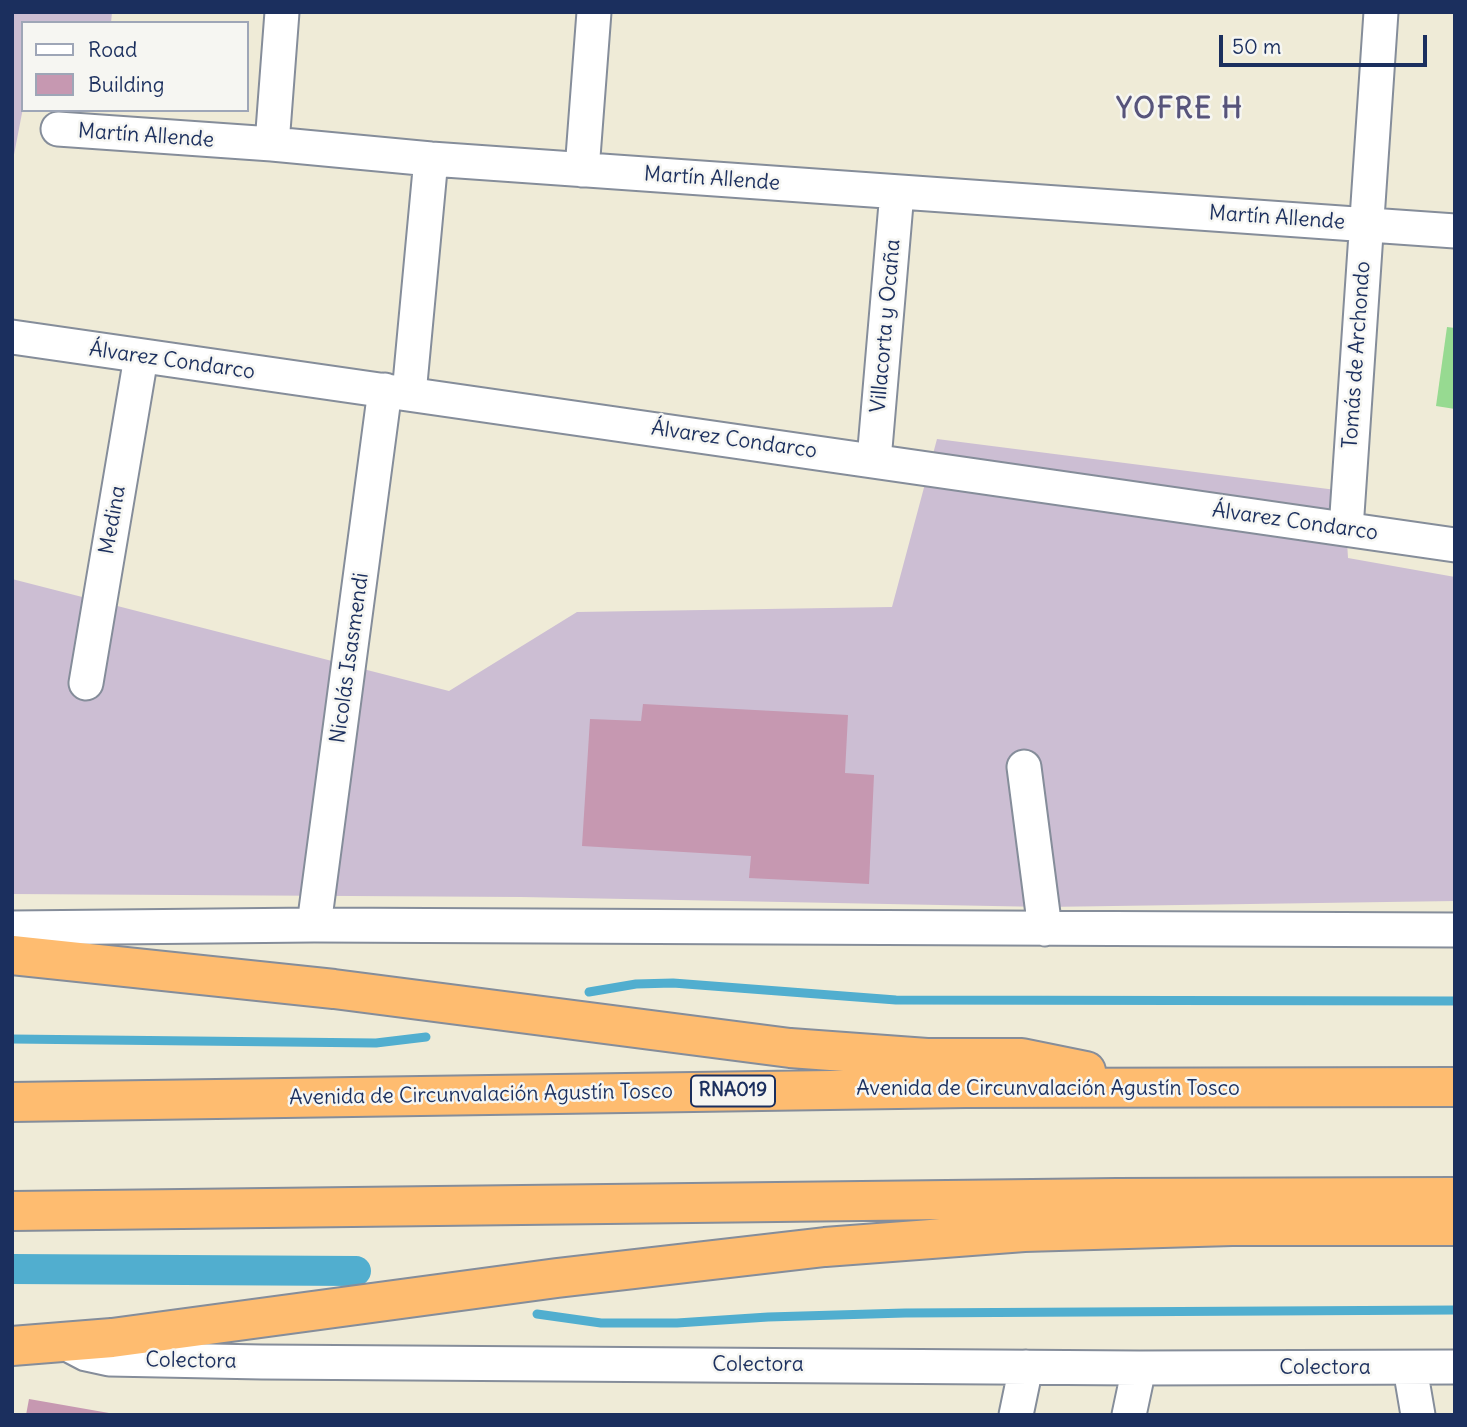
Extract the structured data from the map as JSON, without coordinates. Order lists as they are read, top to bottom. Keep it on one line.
{"streets":{"highway":["Avenida de Circunvalación Agustín Tosco","RNA019"],"street":["Martín Allende","Villacorta y Ocaña","Tomás de Archondo","Álvarez Condarco","Medina","Nicolás Isasmendi","Colectora"]},"crossings":[["Martín Allende","Villacorta y Ocaña"],["Martín Allende","Tomás de Archondo"],["Martín Allende","Nicolás Isasmendi"],["Villacorta y Ocaña","Álvarez Condarco"],["Tomás de Archondo","Álvarez Condarco"],["Álvarez Condarco","Medina"],["Álvarez Condarco","Nicolás Isasmendi"]],"districts":["YOFRE H"],"legend":["Road","Building"],"scale_bar":"50 m"}
